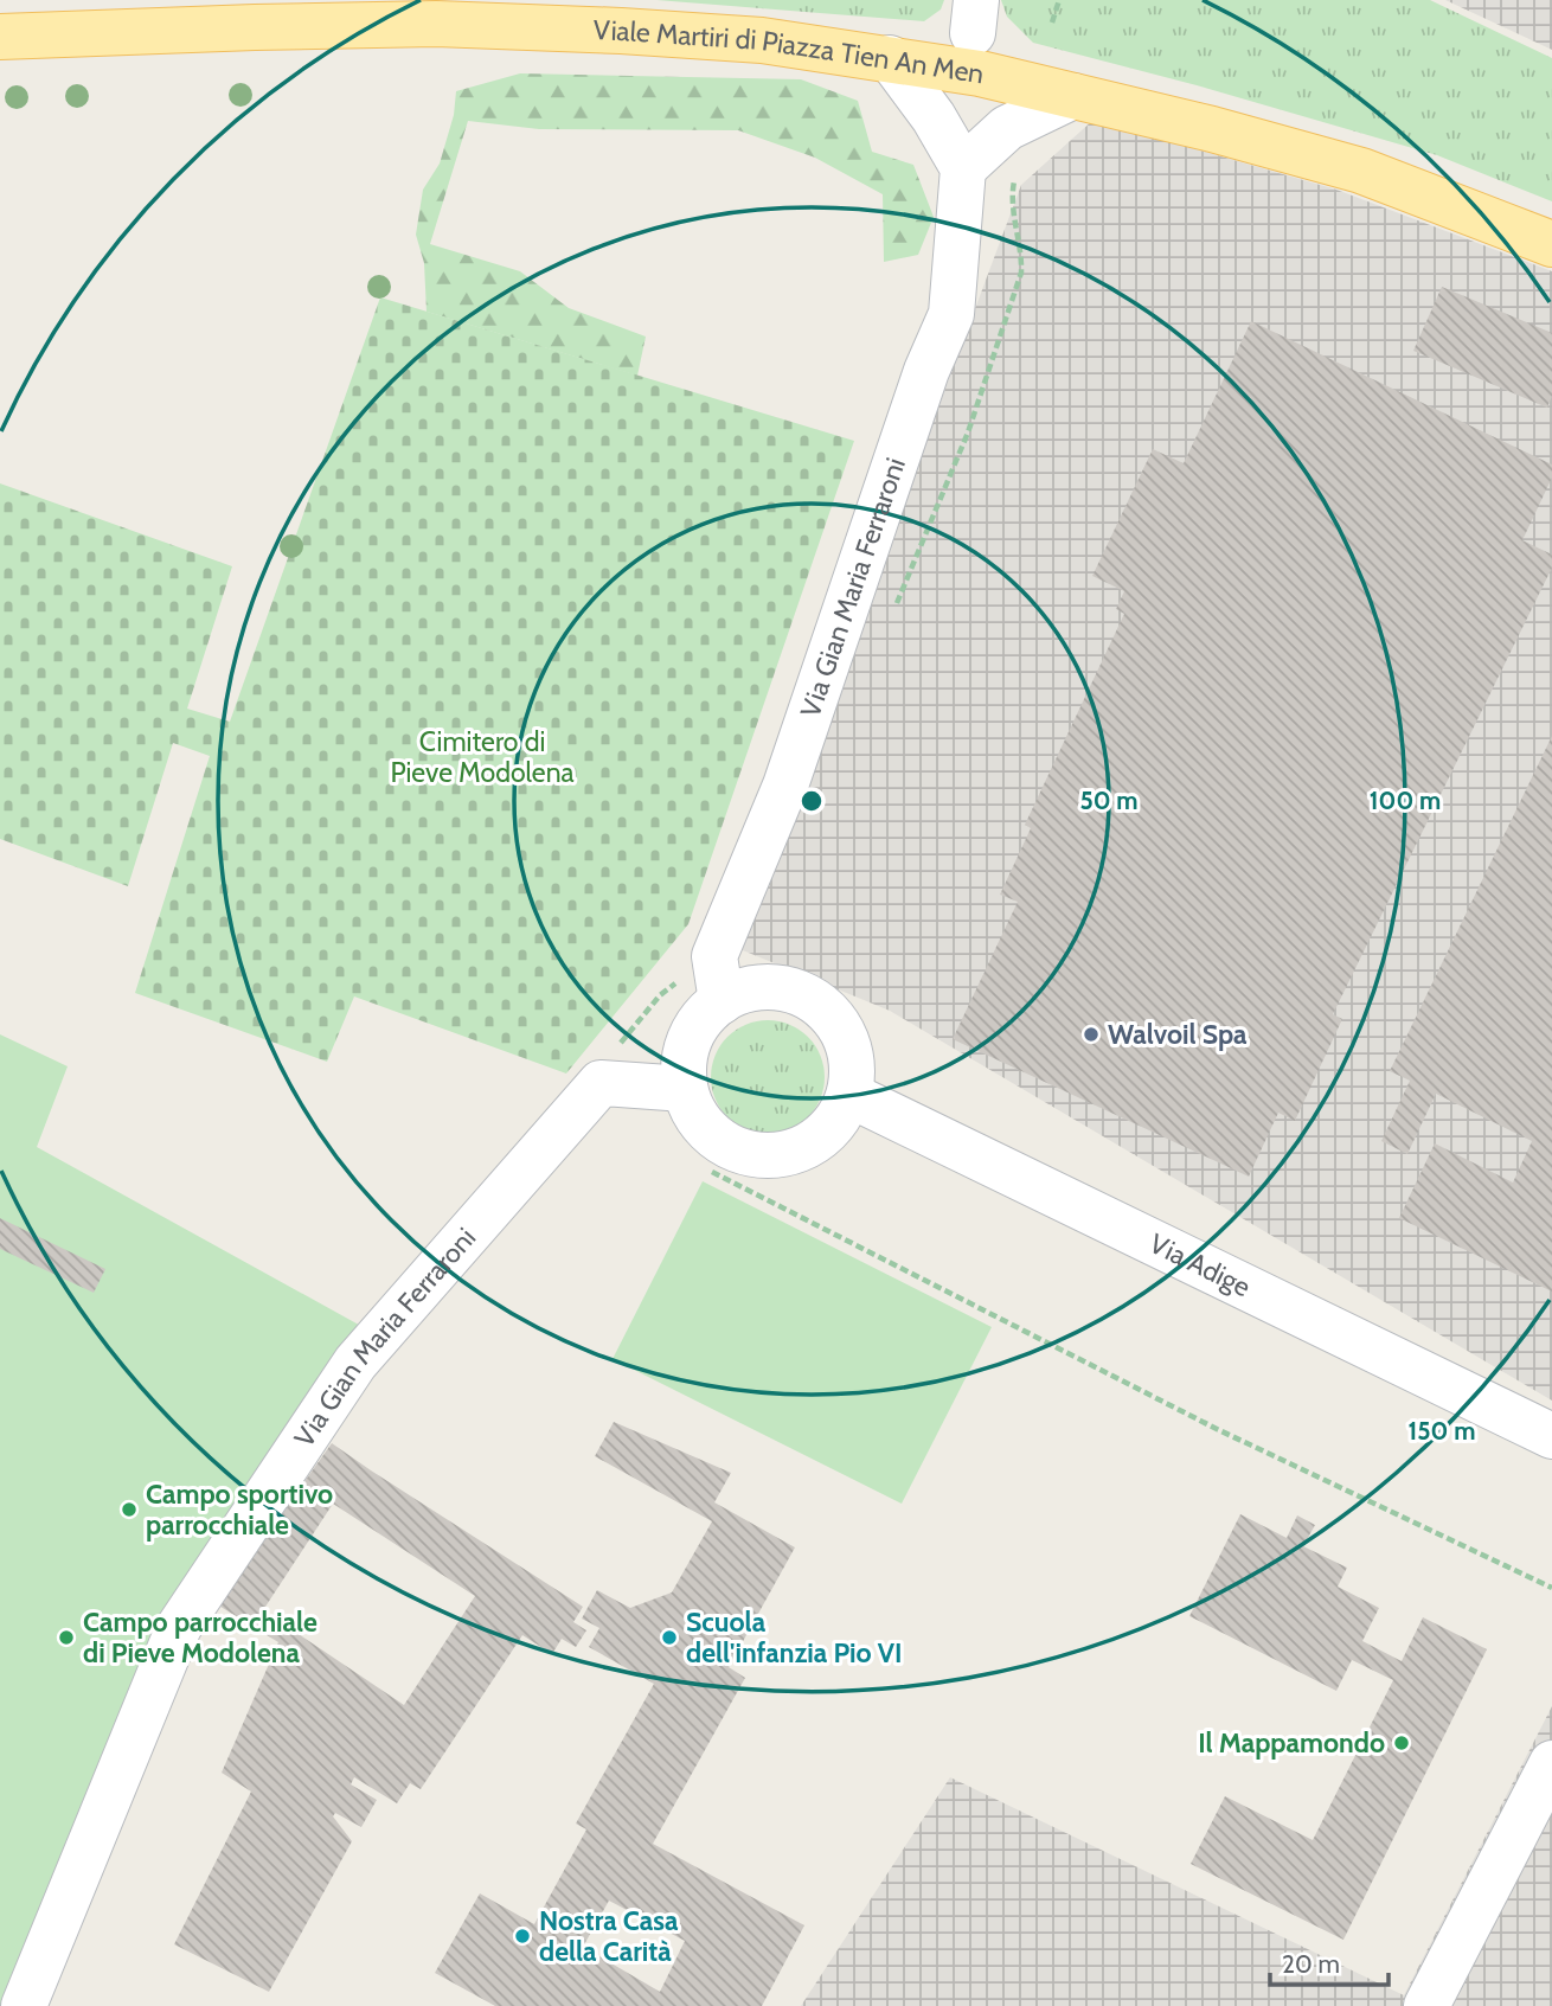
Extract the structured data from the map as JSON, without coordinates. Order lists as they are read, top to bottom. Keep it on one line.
{"streets":{"main road":["Viale Martiri di Piazza Tien An Men"],"street":["Via Gian Maria Ferraroni","Via Adige"]},"crossings":[["Via Gian Maria Ferraroni","Via Adige"]],"parks":["Cimitero di Pieve Modolena"],"places":["Walvoil Spa","Campo sportivo parrocchiale","Campo parrocchiale di Pieve Modolena","Scuola dell'infanzia Pio VI","Il Mappamondo","Nostra Casa della Carità"],"scale_bar":"20 m","rings":["50 m","100 m","150 m"]}
